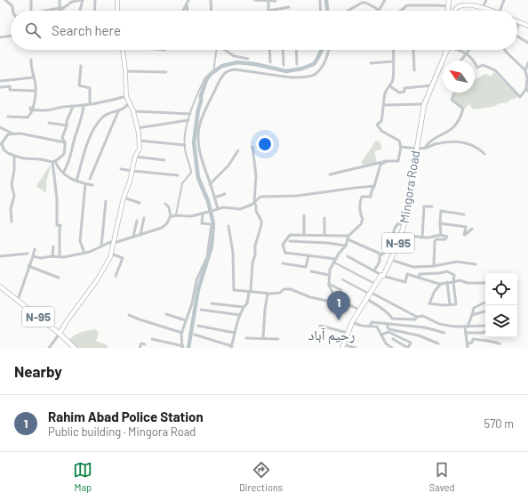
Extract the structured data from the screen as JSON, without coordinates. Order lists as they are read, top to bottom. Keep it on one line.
{"streets":{"main road":["Mingora Road","N-95"]},"districts":["رحیم آباد"],"north":"top left","page":{"search":"Search here","pins":"1","heading":"Nearby","list":[{"mark":"1","name":"Rahim Abad Police Station","note":"Public building · Mingora Road","value":"570 m"}],"nav":["Map","Directions","Saved"]}}
